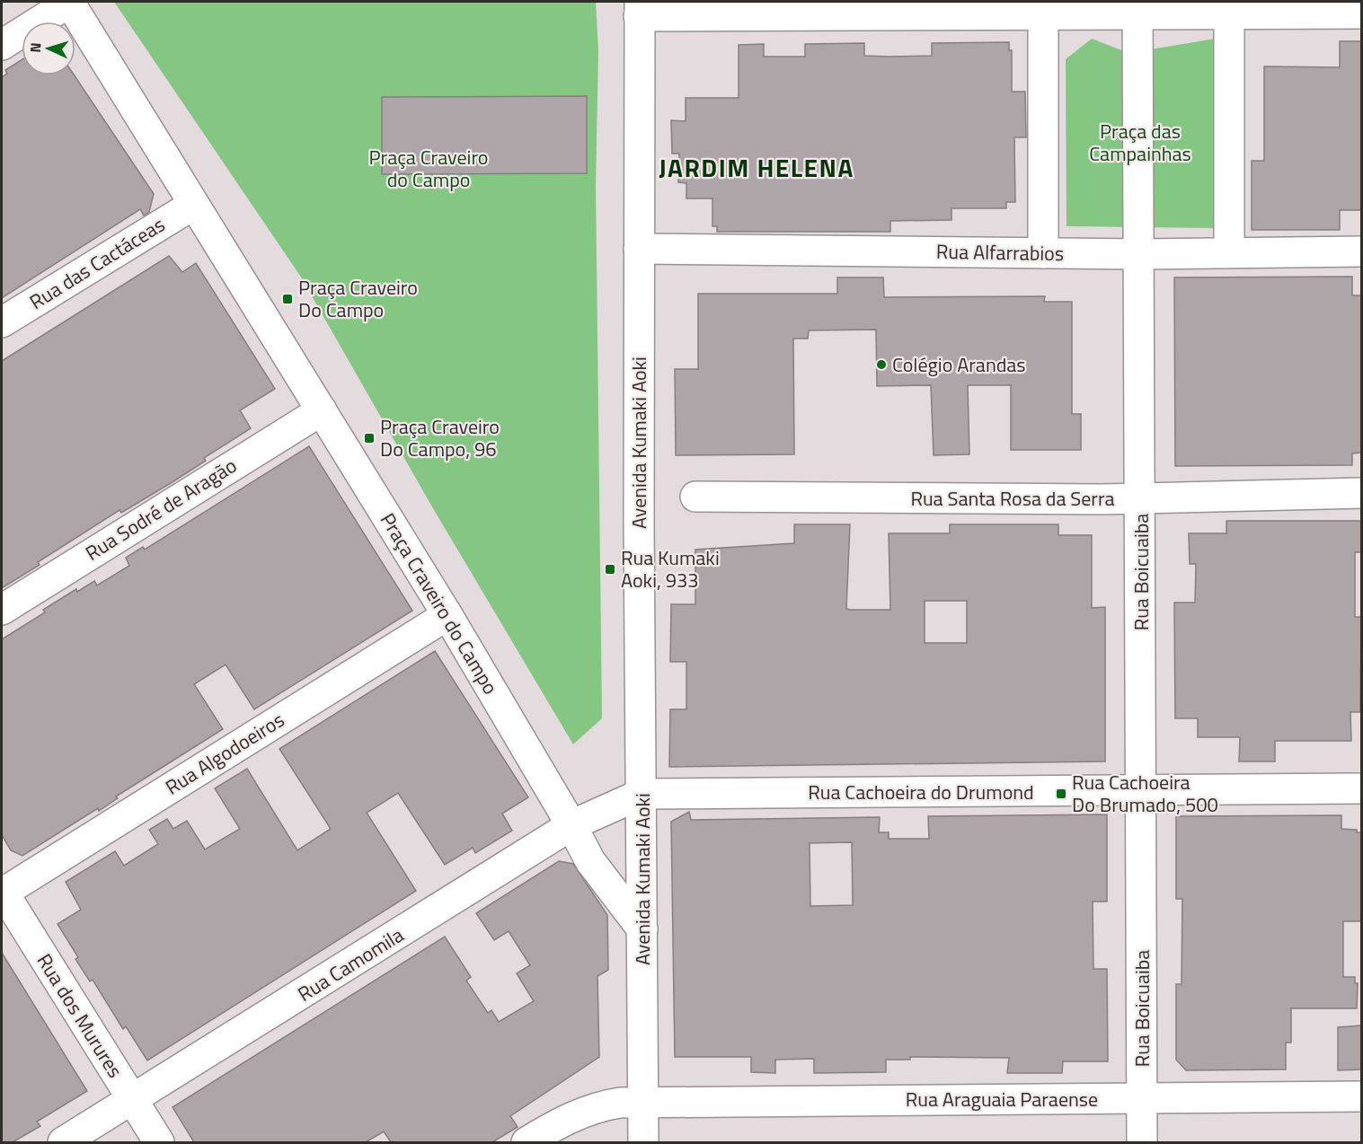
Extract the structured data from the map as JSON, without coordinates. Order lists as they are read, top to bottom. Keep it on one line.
{"streets":{"street":["Rua Alfarrabios","Rua das Cactáceas","Avenida Kumaki Aoki","Rua Santa Rosa da Serra","Rua Sodré de Aragão","Rua Boicuaiba","Praça Craveiro do Campo","Rua Algodoeiros","Rua Cachoeira do Drumond","Rua Camomila","Rua dos Murures","Rua Araguaia Paraense"]},"crossings":[["Rua Alfarrabios","Avenida Kumaki Aoki"],["Rua Alfarrabios","Rua Boicuaiba"],["Rua das Cactáceas","Praça Craveiro do Campo"],["Avenida Kumaki Aoki","Praça Craveiro do Campo"],["Avenida Kumaki Aoki","Rua Cachoeira do Drumond"],["Avenida Kumaki Aoki","Rua Camomila"],["Avenida Kumaki Aoki","Rua Araguaia Paraense"],["Rua Santa Rosa da Serra","Rua Boicuaiba"],["Rua Sodré de Aragão","Praça Craveiro do Campo"],["Rua Boicuaiba","Rua Cachoeira do Drumond"],["Rua Boicuaiba","Rua Araguaia Paraense"],["Praça Craveiro do Campo","Rua Algodoeiros"],["Praça Craveiro do Campo","Rua Camomila"],["Rua Algodoeiros","Rua dos Murures"],["Rua Cachoeira do Drumond","Rua Camomila"],["Rua Camomila","Rua dos Murures"]],"districts":["JARDIM HELENA"],"parks":["Praça das Campainhas","Praça Craveiro do Campo"],"places":{"transit":["Praça Craveiro Do Campo","Praça Craveiro Do Campo, 96","Rua Kumaki Aoki, 933","Rua Cachoeira Do Brumado, 500"],"other":["Colégio Arandas"]},"north":"left"}
